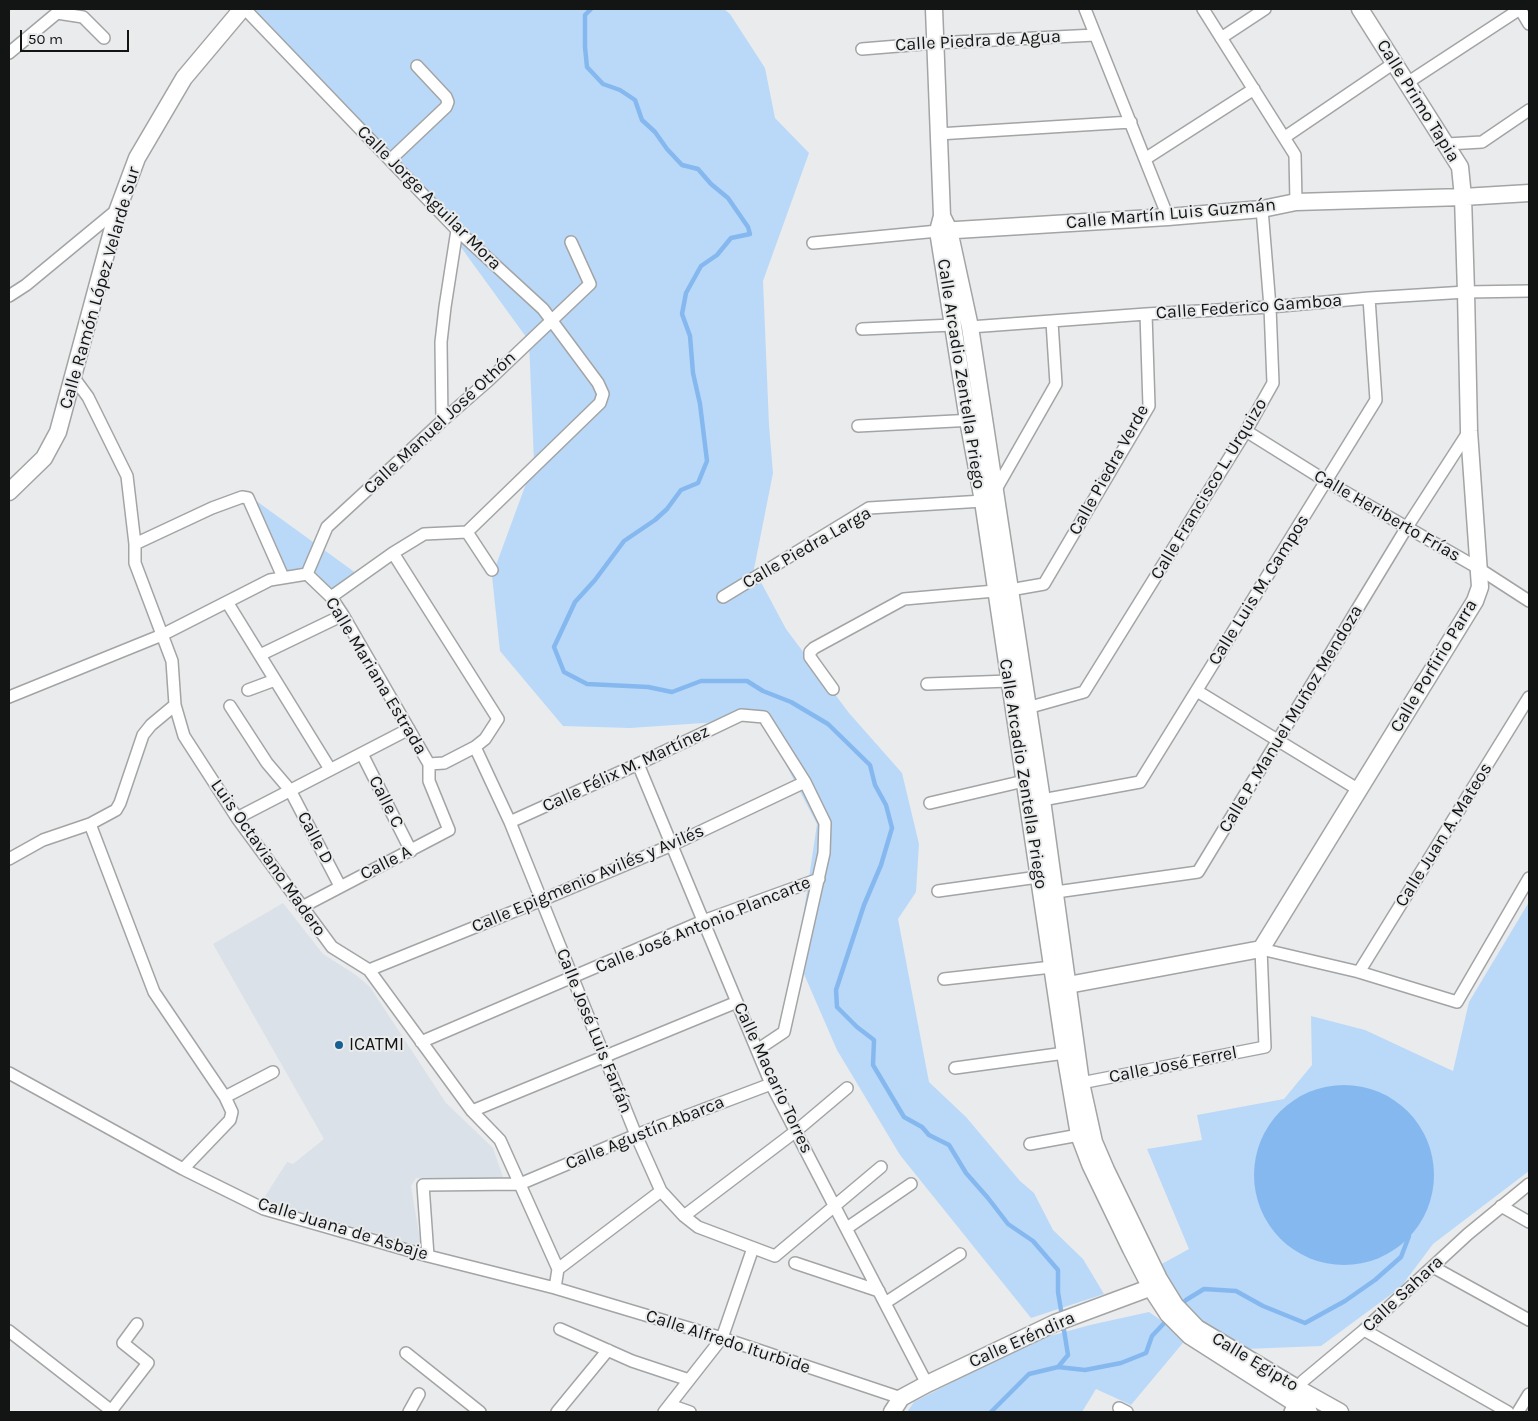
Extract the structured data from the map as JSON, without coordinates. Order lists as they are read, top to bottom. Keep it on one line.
{"streets":{"street":["Calle Piedra de Agua","Calle Primo Tapia","Calle Jorge Aguilar Mora","Calle Martín Luis Guzmán","Calle Ramón López Velarde Sur","Calle Federico Gamboa","Calle Arcadio Zentella Priego","Calle Manuel José Othón","Calle Piedra Verde","Calle Francisco L. Urquizo","Calle Heriberto Frías","Calle Piedra Larga","Calle Luis M. Campos","Calle Porfirio Parra","Calle Mariana Estrada","Calle P. Manuel Muñoz Mendoza","Calle Félix M. Martínez","Calle C","Calle Juan A. Mateos","Calle D","Luis Octaviano Madero","Calle A","Calle Epigmenio Avilés y Avilés","Calle José Antonio Plancarte","Calle José Luis Farfán","Calle José Ferrel","Calle Macario Torres","Calle Agustín Abarca","Calle Juana de Asbaje","Calle Sahara","Calle Eréndira","Calle Alfredo Iturbide","Calle Egipto"]},"crossings":[["Calle Piedra de Agua","Calle Arcadio Zentella Priego"],["Calle Primo Tapia","Calle Martín Luis Guzmán"],["Calle Primo Tapia","Calle Porfirio Parra"],["Calle Jorge Aguilar Mora","Calle Ramón López Velarde Sur"],["Calle Jorge Aguilar Mora","Calle Manuel José Othón"],["Calle Martín Luis Guzmán","Calle Arcadio Zentella Priego"],["Calle Martín Luis Guzmán","Calle Francisco L. Urquizo"],["Calle Martín Luis Guzmán","Calle Porfirio Parra"],["Calle Ramón López Velarde Sur","Luis Octaviano Madero"],["Calle Federico Gamboa","Calle Arcadio Zentella Priego"],["Calle Federico Gamboa","Calle Piedra Verde"],["Calle Federico Gamboa","Calle Francisco L. Urquizo"],["Calle Federico Gamboa","Calle Luis M. Campos"],["Calle Federico Gamboa","Calle Porfirio Parra"],["Calle Arcadio Zentella Priego","Calle Piedra Verde"],["Calle Arcadio Zentella Priego","Calle Francisco L. Urquizo"],["Calle Arcadio Zentella Priego","Calle Piedra Larga"],["Calle Arcadio Zentella Priego","Calle Luis M. Campos"],["Calle Arcadio Zentella Priego","Calle P. Manuel Muñoz Mendoza"],["Calle Arcadio Zentella Priego","Calle José Ferrel"],["Calle Arcadio Zentella Priego","Calle Eréndira"],["Calle Arcadio Zentella Priego","Calle Egipto"],["Calle Manuel José Othón","Calle Mariana Estrada"],["Calle Francisco L. Urquizo","Calle Heriberto Frías"],["Calle Heriberto Frías","Calle Luis M. Campos"],["Calle Heriberto Frías","Calle Porfirio Parra"],["Calle Heriberto Frías","Calle P. Manuel Muñoz Mendoza"],["Calle Porfirio Parra","Calle P. Manuel Muñoz Mendoza"],["Calle Porfirio Parra","Calle José Ferrel"],["Calle Mariana Estrada","Calle A"],["Calle Félix M. Martínez","Calle Epigmenio Avilés y Avilés"],["Calle Félix M. Martínez","Calle José Luis Farfán"],["Calle Félix M. Martínez","Calle Macario Torres"],["Calle C","Calle A"],["Calle D","Calle A"],["Luis Octaviano Madero","Calle A"],["Luis Octaviano Madero","Calle Epigmenio Avilés y Avilés"],["Luis Octaviano Madero","Calle José Antonio Plancarte"],["Luis Octaviano Madero","Calle Agustín Abarca"],["Calle Epigmenio Avilés y Avilés","Calle José Luis Farfán"],["Calle Epigmenio Avilés y Avilés","Calle Macario Torres"],["Calle José Antonio Plancarte","Calle José Luis Farfán"],["Calle José Antonio Plancarte","Calle Macario Torres"],["Calle José Luis Farfán","Calle Macario Torres"],["Calle José Luis Farfán","Calle Agustín Abarca"],["Calle Macario Torres","Calle Agustín Abarca"],["Calle Macario Torres","Calle Eréndira"],["Calle Juana de Asbaje","Calle Alfredo Iturbide"],["Calle Sahara","Calle Egipto"],["Calle Eréndira","Calle Alfredo Iturbide"]],"places":["ICATMI"],"scale_bar":"50 m"}
